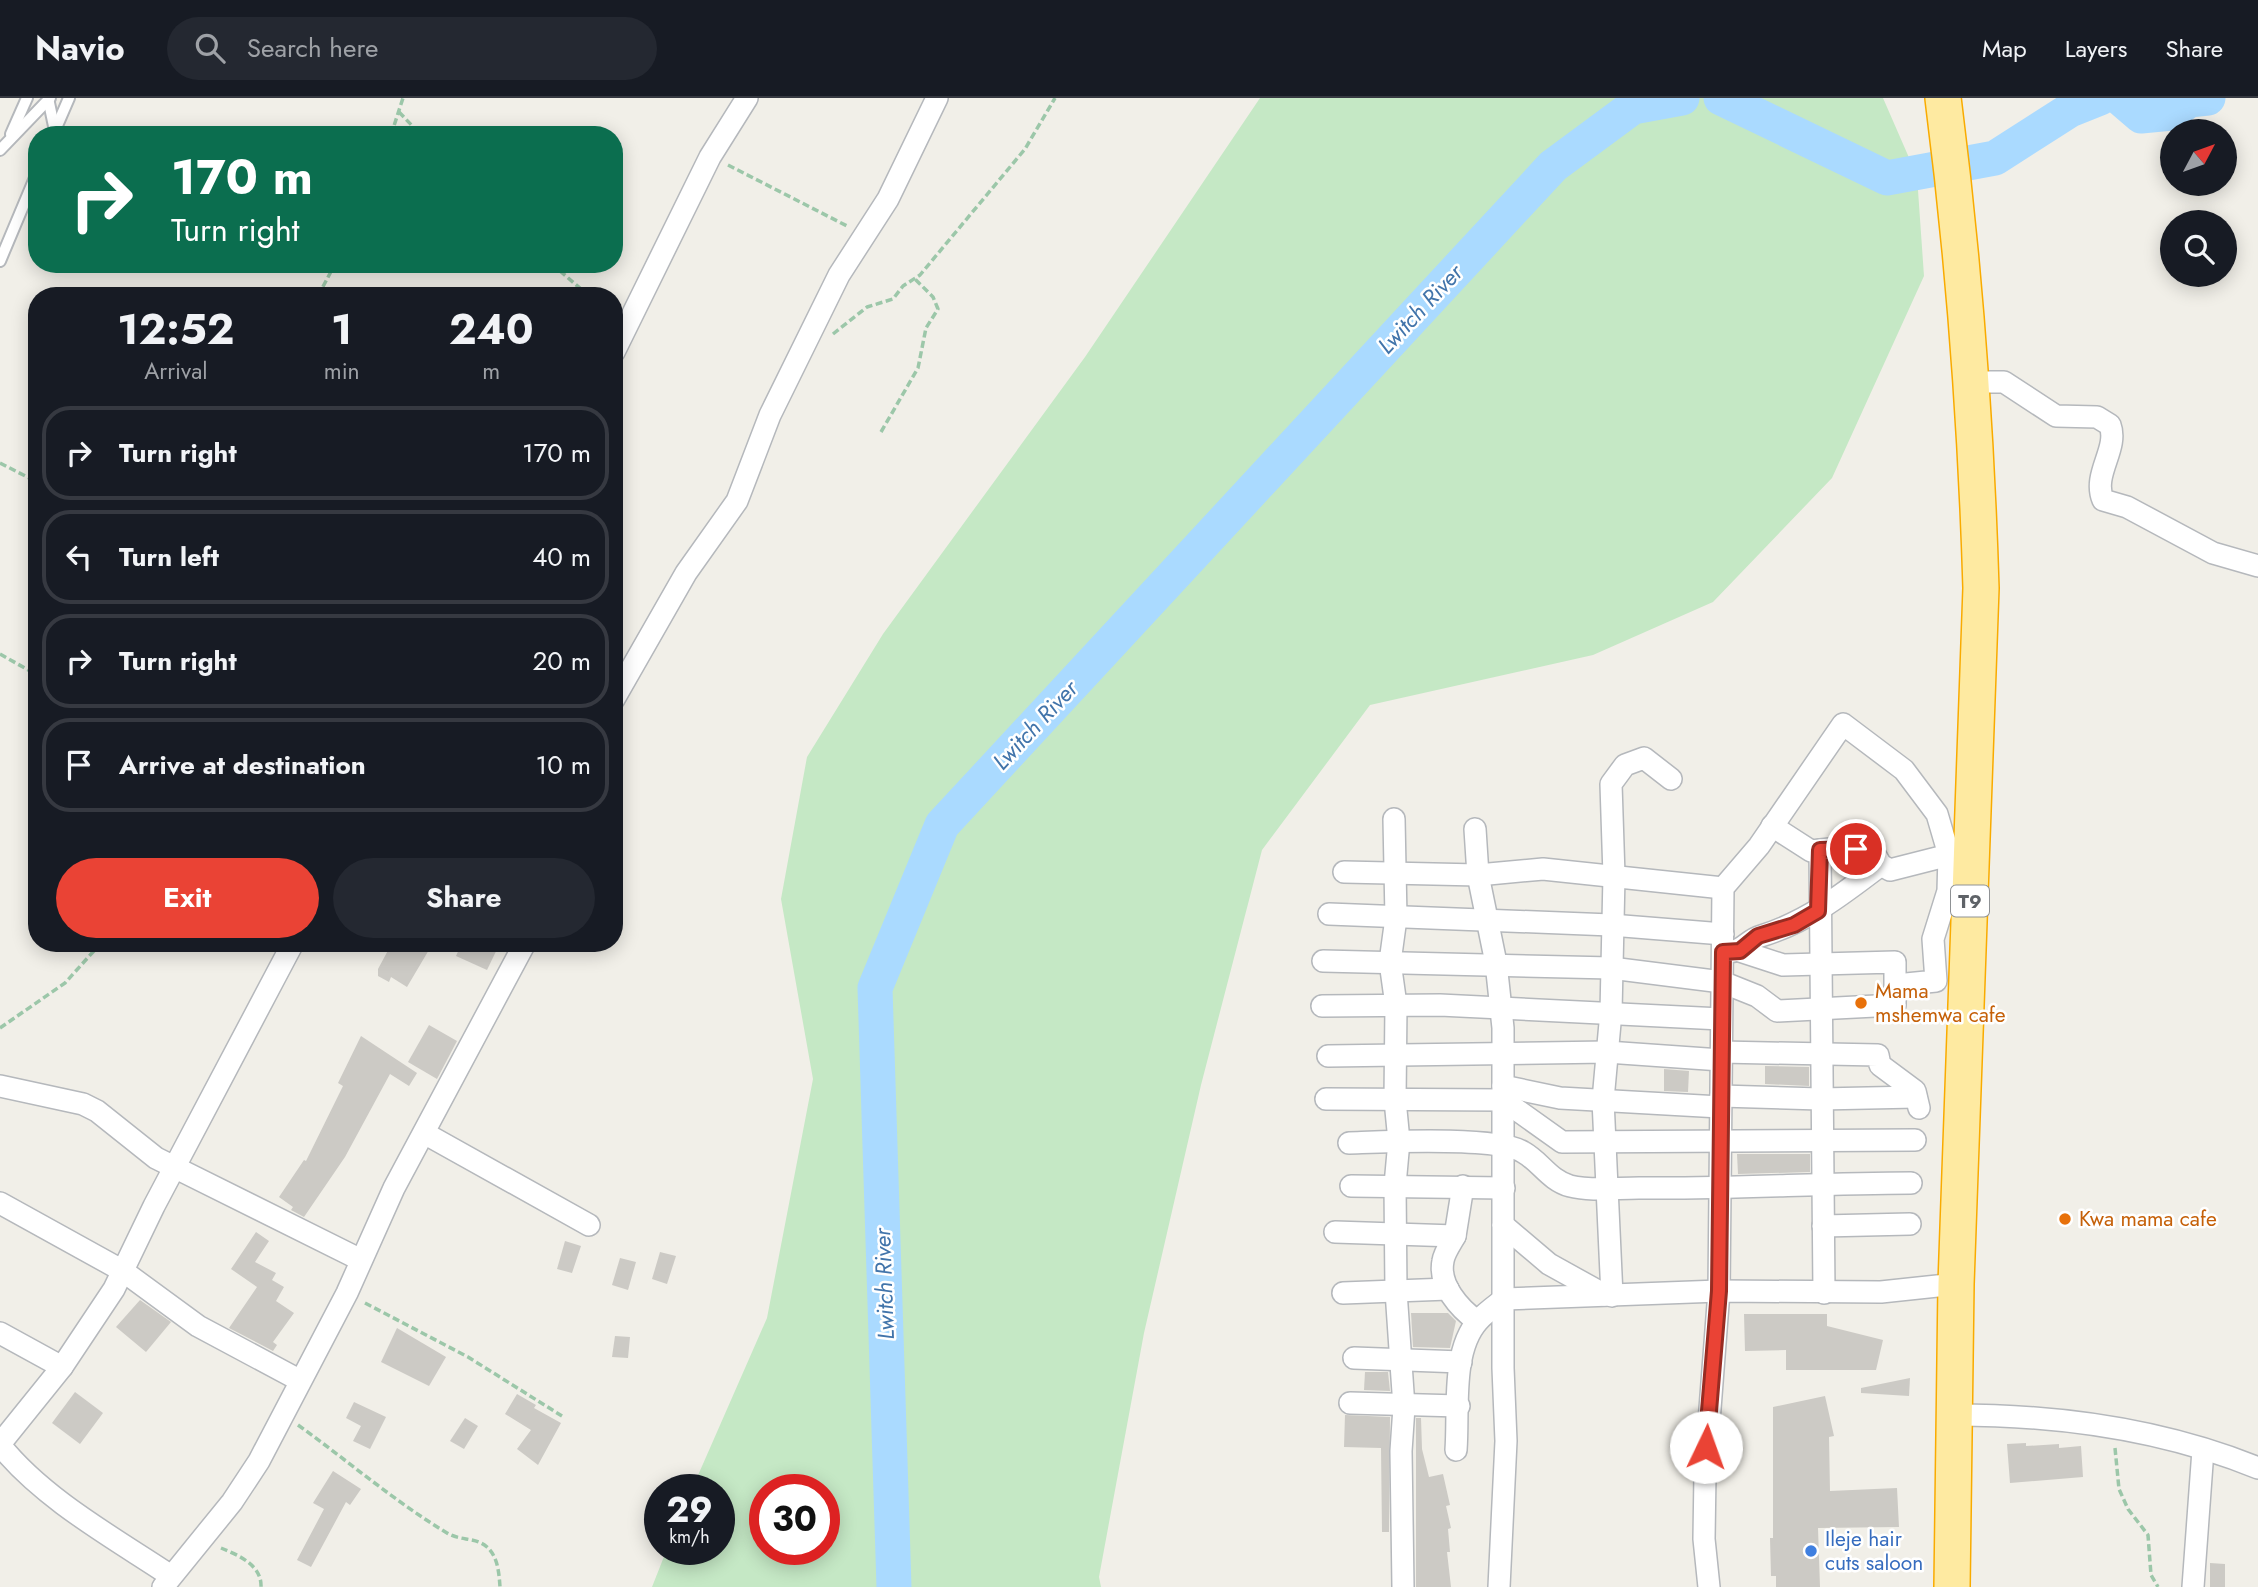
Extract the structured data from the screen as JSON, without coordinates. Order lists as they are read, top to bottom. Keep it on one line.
{"streets":{"highway":["T9"]},"water":["Lwitch River"],"places":["Mama mshemwa cafe","Kwa mama cafe","Ileje hair cuts saloon"],"north":"top right","page":{"header":"Navio","search":"Search here","nav":["Map","Layers","Share"],"turn":["170 m","Turn right"],"eta":["12:52","Arrival","1","min","240","m"],"list":[{"name":"Turn right","value":"170 m"},{"name":"Turn left","value":"40 m"},{"name":"Turn right","value":"20 m"},{"name":"Arrive at destination","value":"10 m"}],"buttons":["Exit","Share"],"speed":"29 km/h","limit":"30"}}
